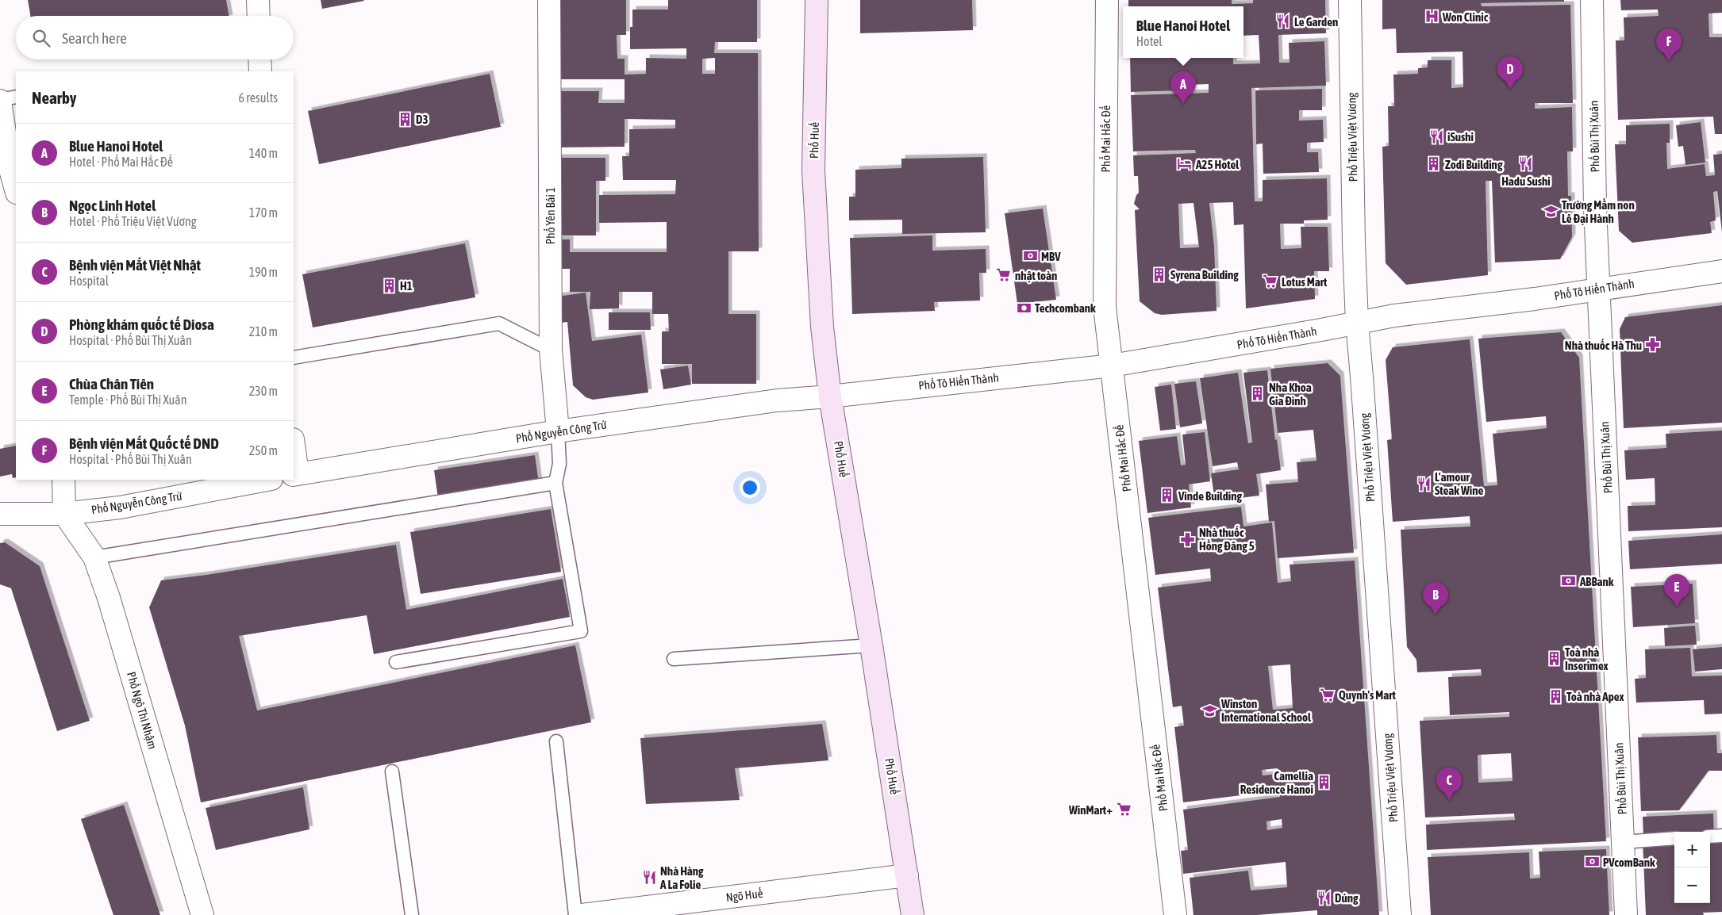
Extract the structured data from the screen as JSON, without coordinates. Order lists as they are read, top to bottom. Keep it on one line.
{"streets":{"main road":["Phố Huế"],"street":["Phố Bùi Thị Xuân","Phố Triệu Việt Vương","Phố Mai Hắc Đế","Phố Yên Bái 1","Phố Tô Hiến Thành","Phố Nguyễn Công Trứ","Phố Ngô Thì Nhậm","Ngõ Huế"]},"crossings":[["Phố Bùi Thị Xuân","Phố Tô Hiến Thành"],["Phố Triệu Việt Vương","Phố Tô Hiến Thành"],["Phố Mai Hắc Đế","Phố Tô Hiến Thành"],["Phố Huế","Phố Tô Hiến Thành"],["Phố Huế","Phố Nguyễn Công Trứ"],["Phố Huế","Ngõ Huế"],["Phố Yên Bái 1","Phố Nguyễn Công Trứ"],["Phố Tô Hiến Thành","Phố Nguyễn Công Trứ"],["Phố Nguyễn Công Trứ","Phố Ngô Thì Nhậm"]],"places":{"hospital":["Won Clinic"],"restaurant":["Le Garden","iSushi","Hadu Sushi","L'amour Steak Wine","Nhà Hàng A La Folie","Dúng"],"building":["D3","Zodi Building","Syrena Building","H1","Nha Khoa Gia Đình","Vinde Building","Toà nhà Inserimex","Toà nhà Apex","Camellia Residence Hanoi"],"hotel":["A25 Hotel"],"school or university":["Trường Mầm non Lê Đại Hành","Winston International School"],"bank":["MBV","Techcombank","ABBank","PVcomBank"],"supermarket":["nhật toàn","Lotus Mart","Quynh's Mart","WinMart+"],"pharmacy":["Nhà thuốc Hà Thu","Nhà thuốc Hồng Đăng 5"]},"page":{"popup":["Blue Hanoi Hotel","Hotel"],"search":"Search here","pins":["F","D","A","E","B","C"],"heading":["Nearby","6 results"],"list":[{"mark":"A","name":"Blue Hanoi Hotel","note":"Hotel · Phố Mai Hắc Đế","value":"140 m"},{"mark":"B","name":"Ngọc Linh Hotel","note":"Hotel · Phố Triệu Việt Vương","value":"170 m"},{"mark":"C","name":"Bệnh viện Mắt Việt Nhật","note":"Hospital","value":"190 m"},{"mark":"D","name":"Phòng khám quốc tế Diosa","note":"Hospital · Phố Bùi Thị Xuân","value":"210 m"},{"mark":"E","name":"Chùa Chân Tiên","note":"Temple · Phố Bùi Thị Xuân","value":"230 m"},{"mark":"F","name":"Bệnh viện Mắt Quốc tế DND","note":"Hospital · Phố Bùi Thị Xuân","value":"250 m"}],"map_buttons":["+","−"]}}
